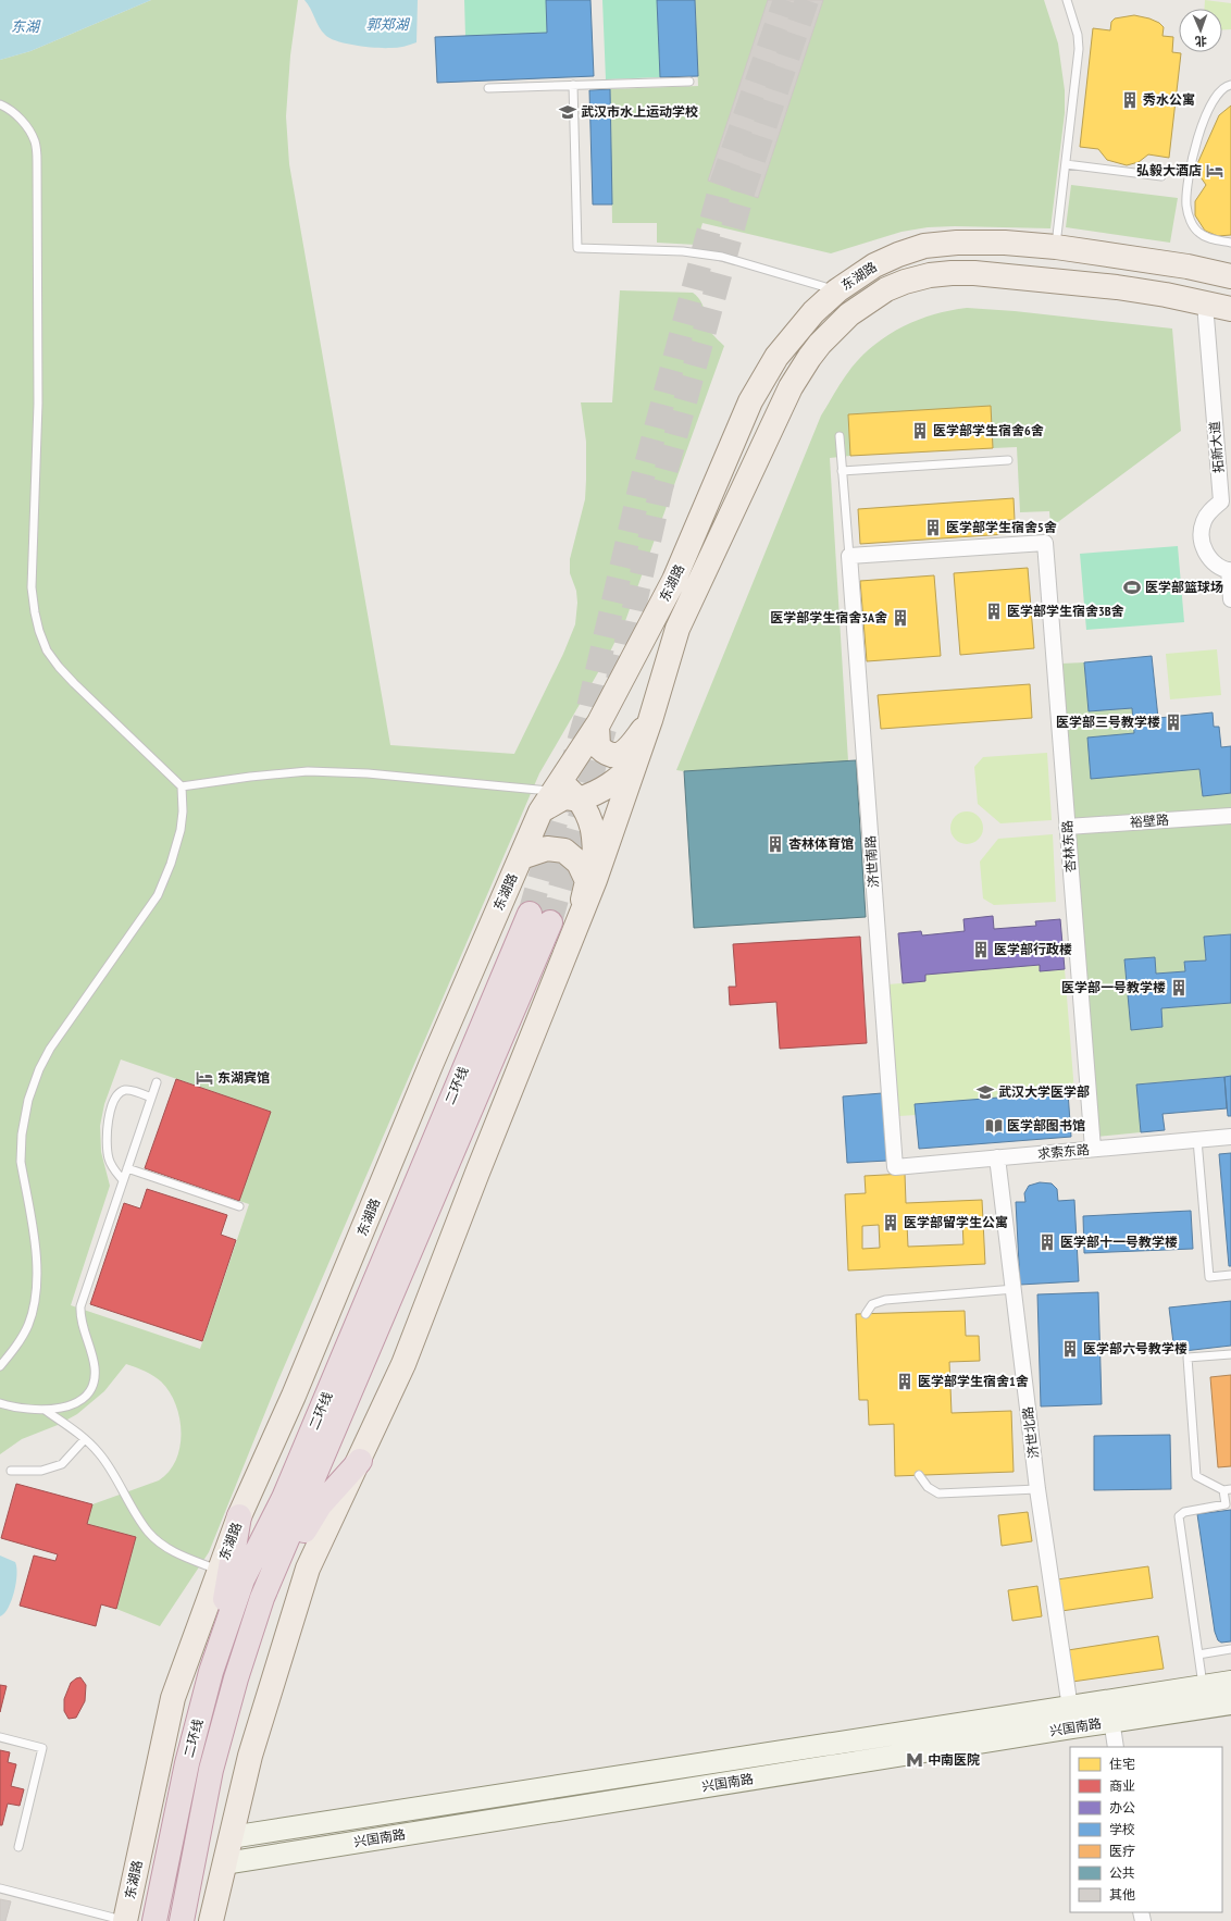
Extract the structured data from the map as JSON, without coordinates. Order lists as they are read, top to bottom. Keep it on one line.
{"streets":{"highway":["二环线"],"main road":["东湖路","兴国南路"],"street":["拓新大道","裕壁路","杏林东路","济世南路","求索东路","济世北路"]},"crossings":[["东湖路","拓新大道"],["东湖路","兴国南路"],["裕壁路","杏林东路"],["杏林东路","济世南路"],["杏林东路","求索东路"],["济世南路","求索东路"],["求索东路","济世北路"],["济世北路","兴国南路"]],"water":["郭郑湖","东湖"],"places":{"building":["秀水公寓","医学部学生宿舍6舍","医学部学生宿舍5舍","医学部学生宿舍3B舍","医学部学生宿舍3A舍","医学部三号教学楼","杏林体育馆","医学部行政楼","医学部一号教学楼","医学部留学生公寓","医学部十一号教学楼","医学部六号教学楼","医学部学生宿舍1舍"],"school or university":["武汉市水上运动学校","武汉大学医学部"],"hotel":["弘毅大酒店","东湖宾馆"],"sports":["医学部篮球场"],"library":["医学部图书馆"],"metro station":["中南医院"]},"legend":["住宅","商业","办公","学校","医疗","公共","其他"],"north":"bottom"}
